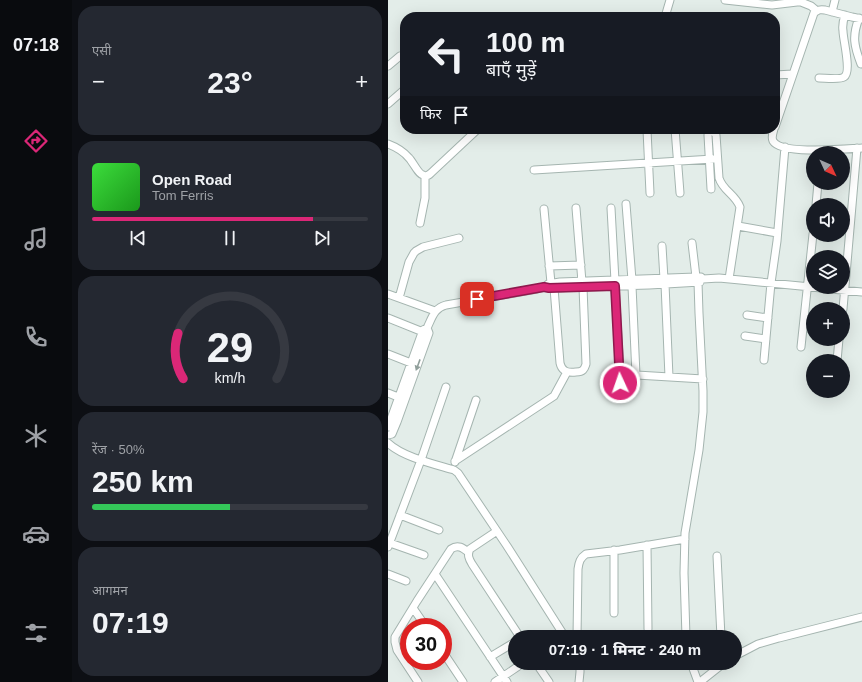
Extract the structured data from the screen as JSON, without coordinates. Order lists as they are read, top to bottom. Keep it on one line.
{"north":"bottom right","page":{"tabs":"07:18","tile":["एसी",["रेंज · 50%","250 km"],["आगमन","07:19"]],"turn":["100 m","बाएँ मुड़ें"],"heat":["−","23°","+"],"then":"फिर","map_buttons":["+","−"],"song":["Open Road","Tom Ferris"],"limit":"30","trip":"07:19 · 1 मिनट · 240 m","gauge":["29","km/h"]}}
